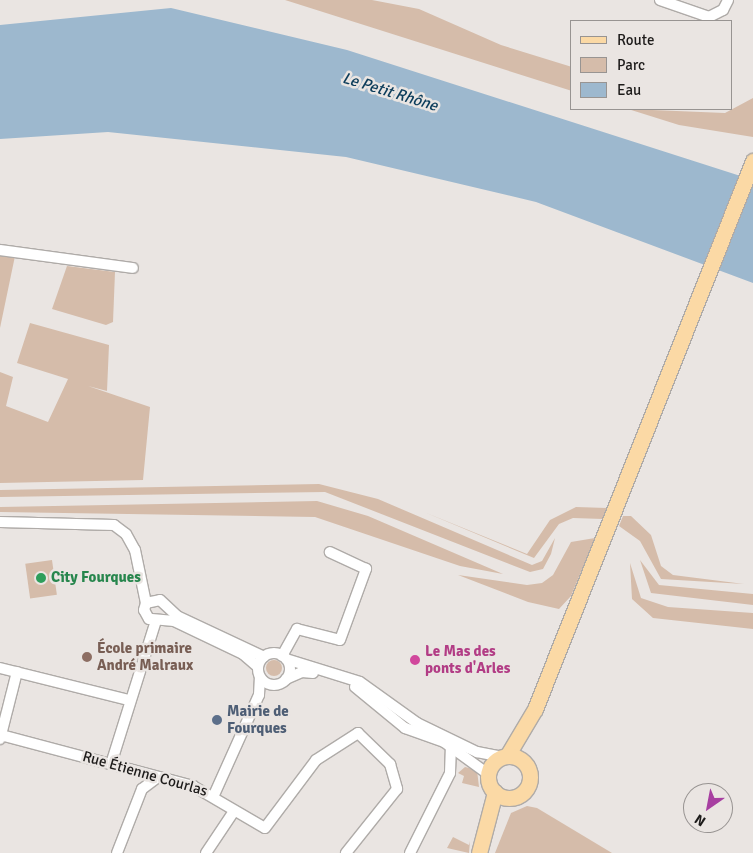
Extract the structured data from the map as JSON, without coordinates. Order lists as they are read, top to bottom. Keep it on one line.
{"streets":{"street":["Rue Étienne Courlas"]},"water":["Le Petit Rhône"],"places":["City Fourques","École primaire André Malraux","Le Mas des ponts d'Arles","Mairie de Fourques"],"legend":["Route","Parc","Eau"],"north":"bottom left"}
